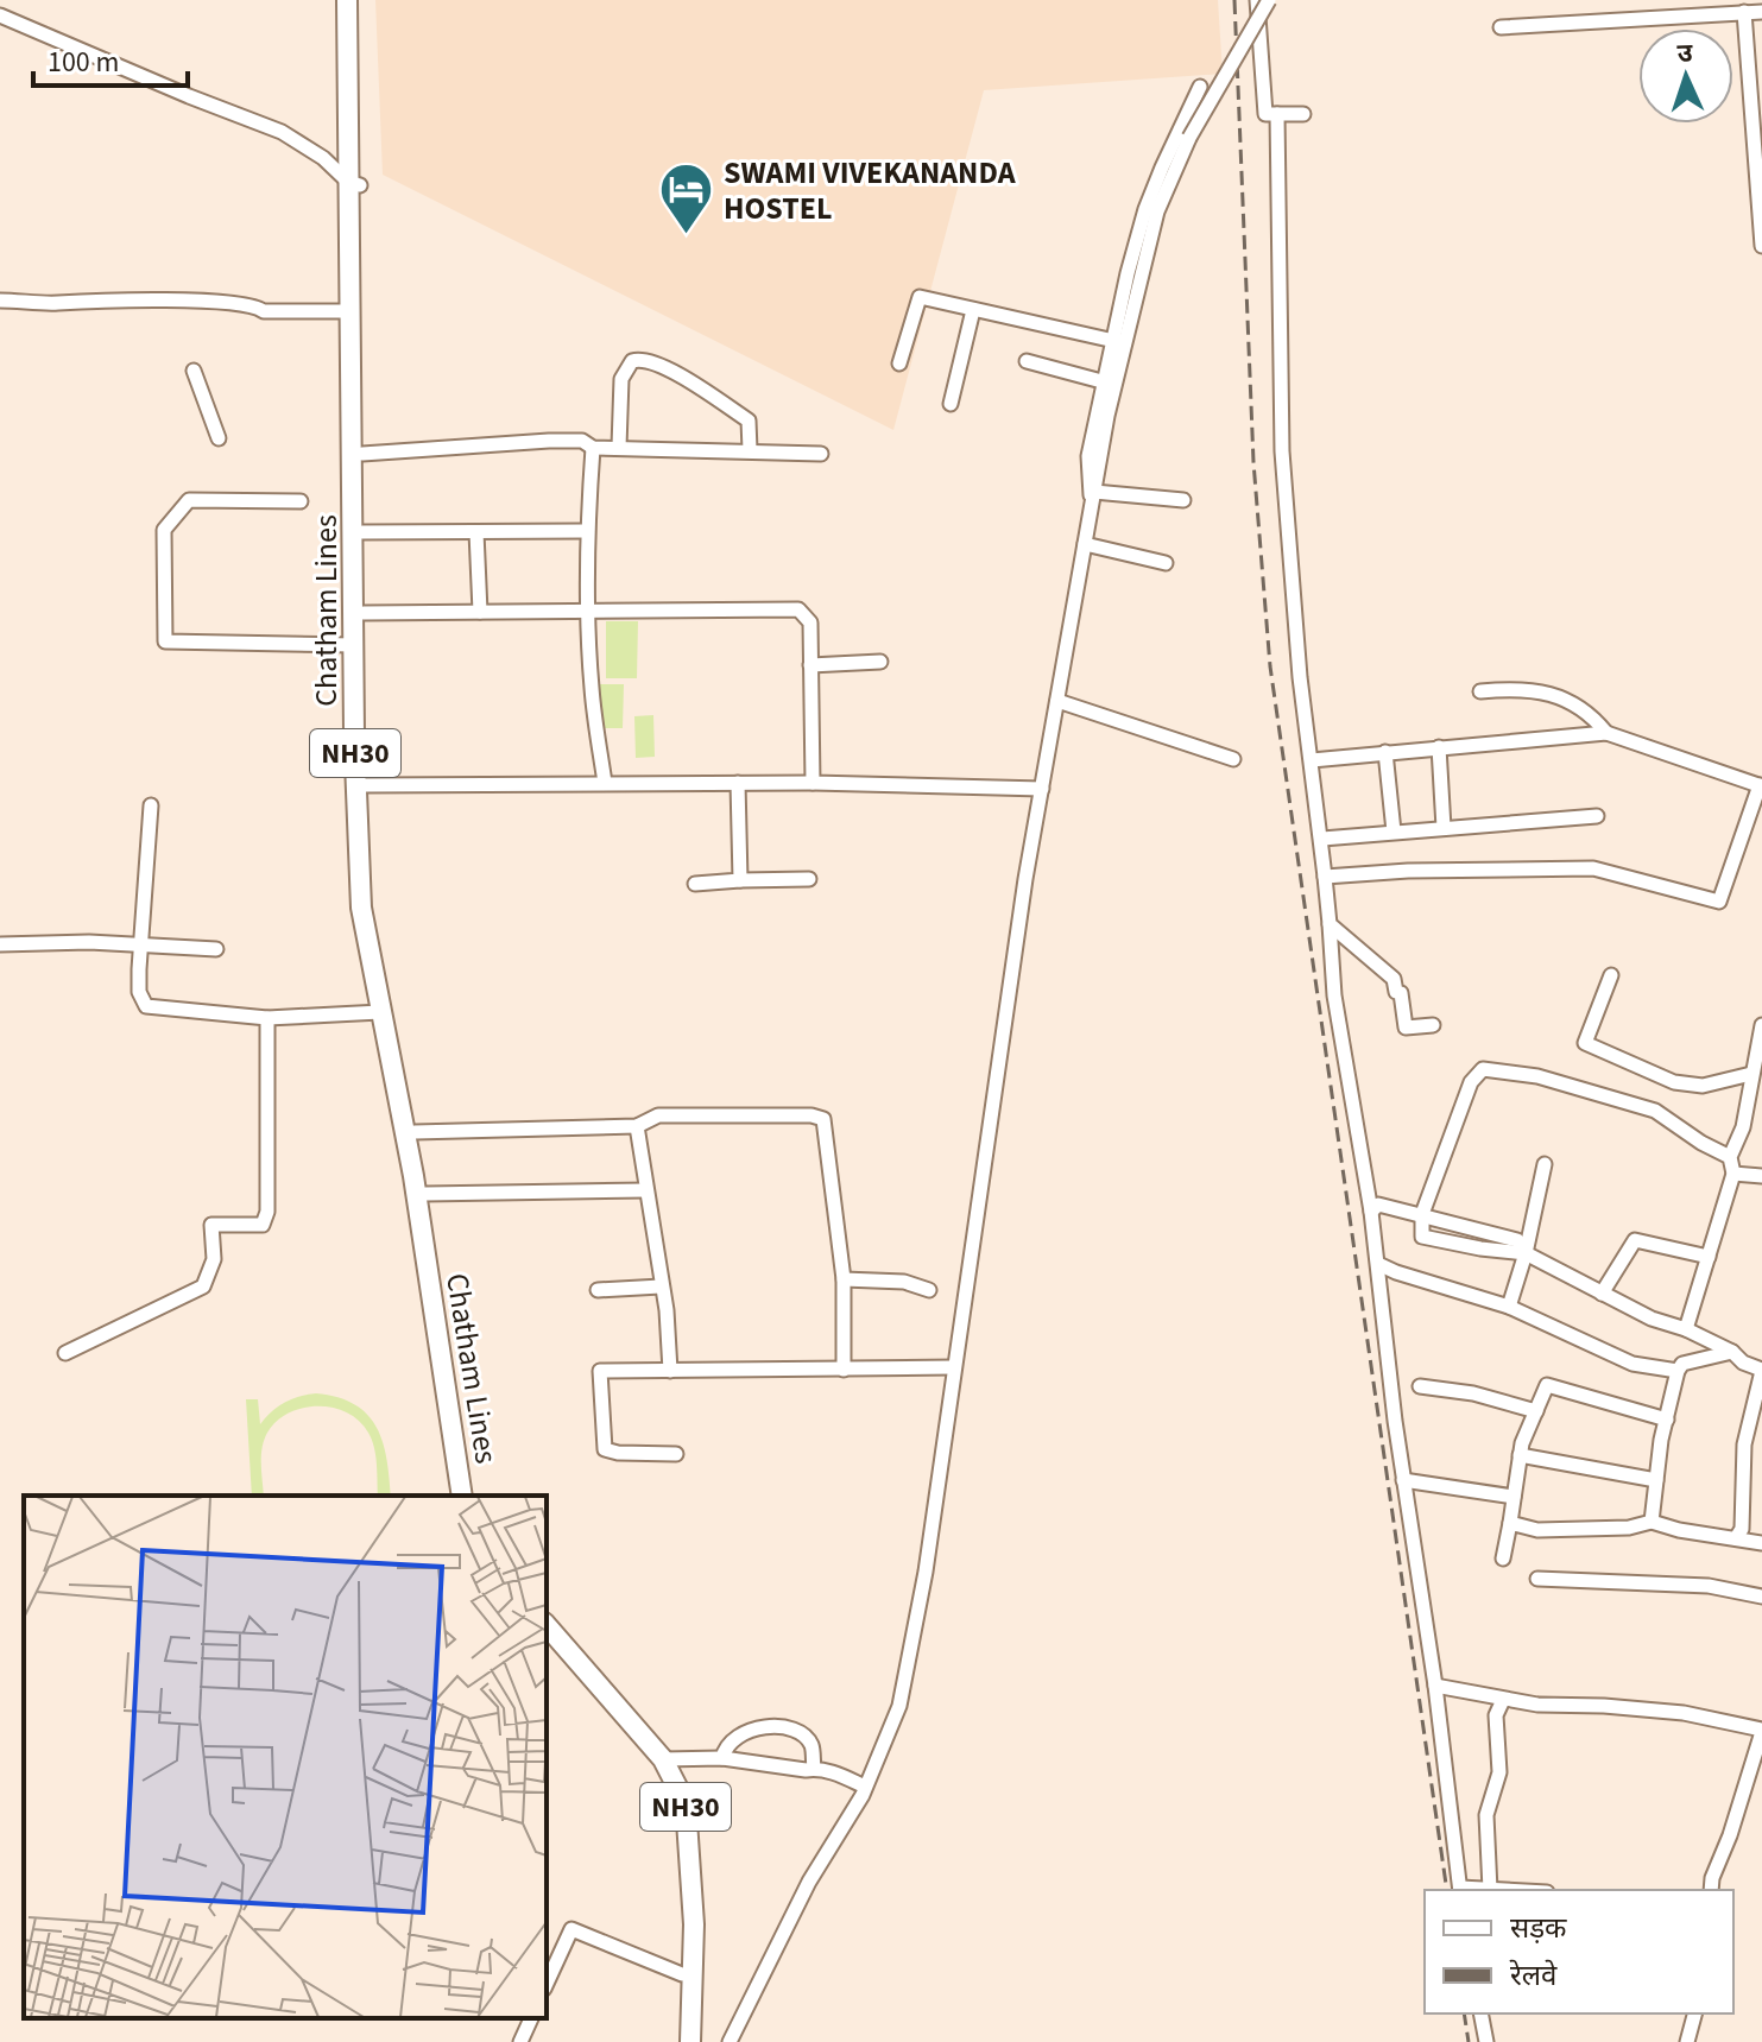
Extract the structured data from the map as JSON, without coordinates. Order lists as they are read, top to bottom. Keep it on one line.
{"streets":{"highway":["Chatham Lines","NH30"]},"places":{"hotel":["SWAMI VIVEKANANDA HOSTEL"]},"legend":["सड़क","रेलवे"],"scale_bar":"100 m","north":"top"}
